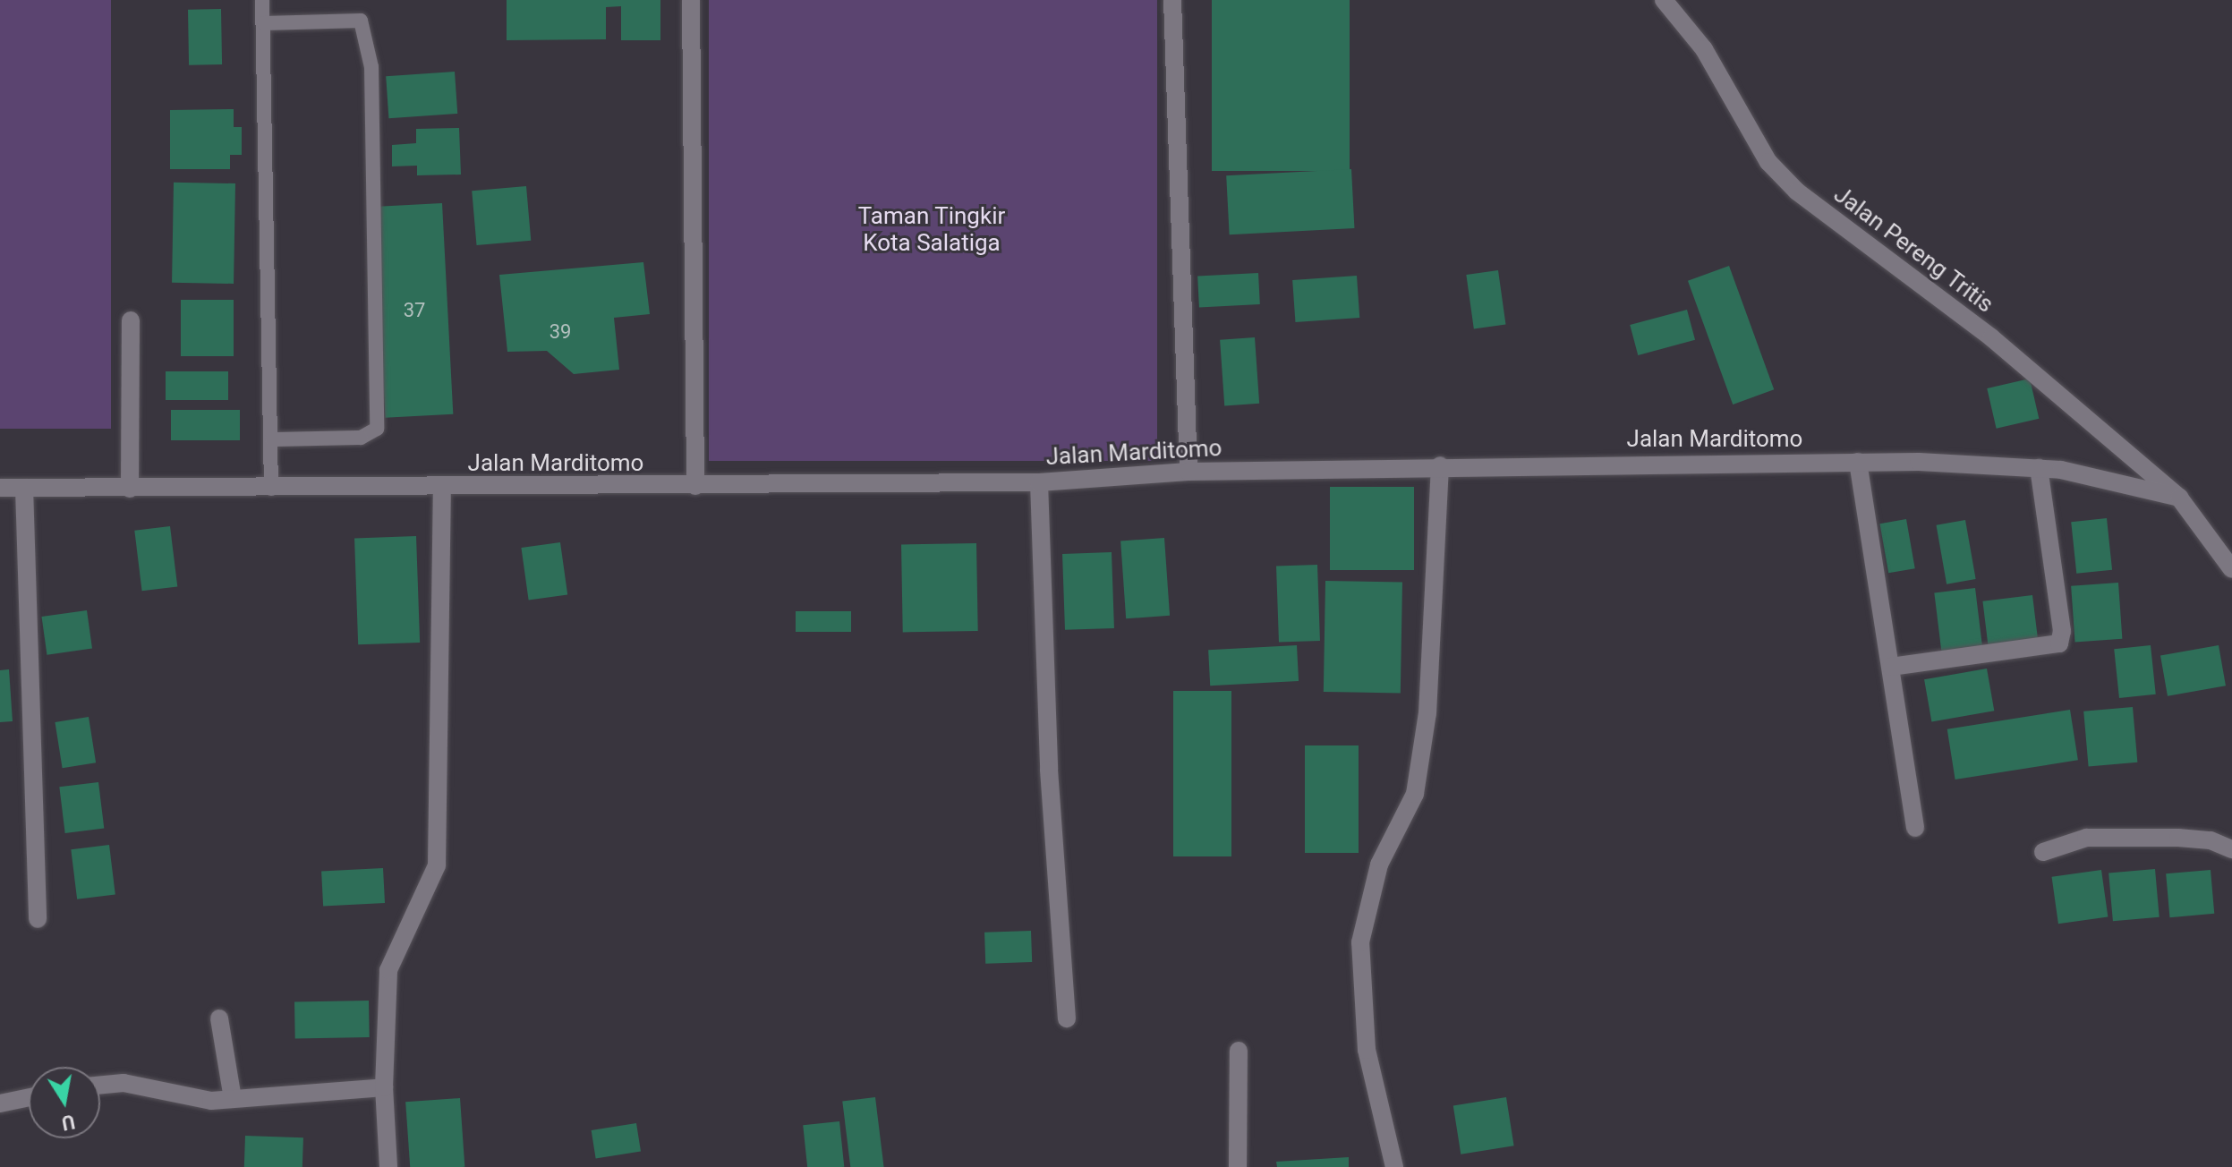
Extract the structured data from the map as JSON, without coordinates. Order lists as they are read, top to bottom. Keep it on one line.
{"streets":{"street":["Jalan Pereng Tritis","Jalan Marditomo"]},"crossings":[["Jalan Pereng Tritis","Jalan Marditomo"]],"parks":["Taman Tingkir Kota Salatiga"],"house_numbers":["37","39"],"north":"bottom"}
